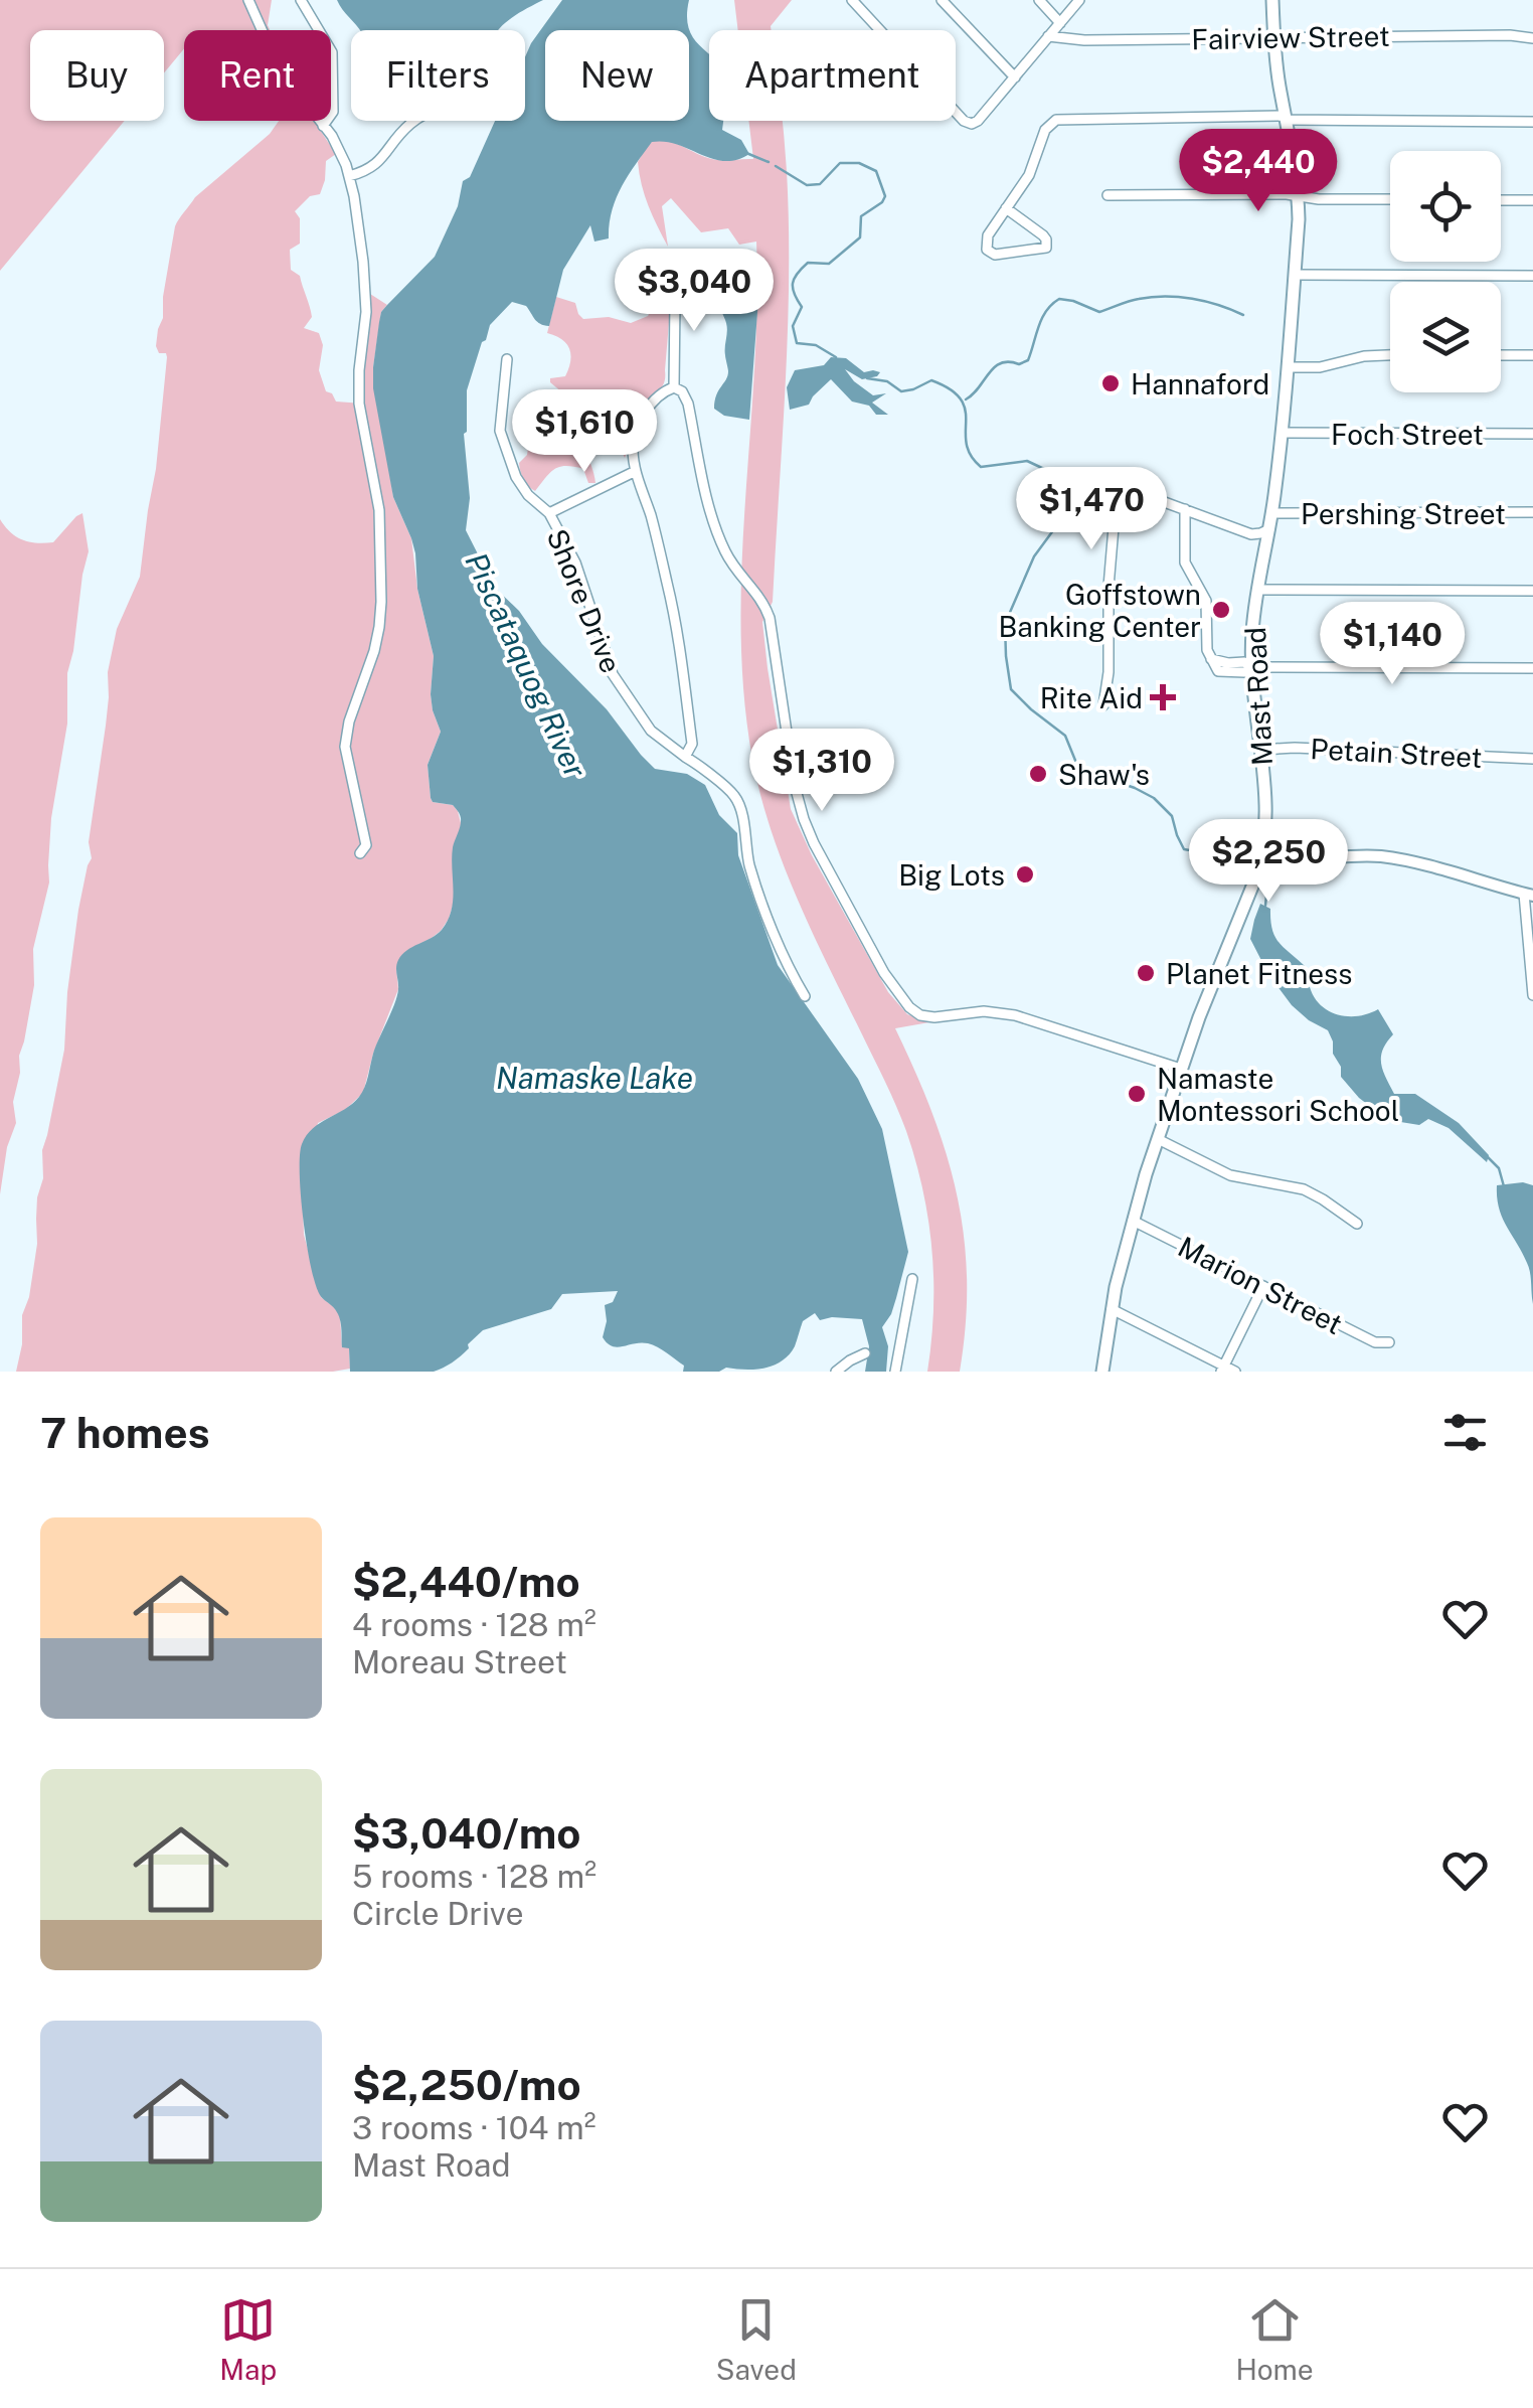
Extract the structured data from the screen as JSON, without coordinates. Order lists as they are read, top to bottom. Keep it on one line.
{"streets":{"main road":["Mast Road"],"street":["Fairview Street","Foch Street","Pershing Street","Shore Drive","Petain Street","Marion Street"]},"crossings":[["Fairview Street","Mast Road"],["Foch Street","Mast Road"],["Pershing Street","Mast Road"],["Mast Road","Petain Street"],["Mast Road","Marion Street"]],"water":["Piscataquog River","Namaske Lake"],"places":{"other":["Hannaford","Goffstown Banking Center","Shaw's","Big Lots","Planet Fitness","Namaste Montessori School"],"health":["Rite Aid"]},"page":{"chip":["Buy","Rent","Filters","New","Apartment"],"price":["$2,440","$3,040","$1,610","$1,470","$1,140","$1,310","$2,250"],"heading":"7 homes","list":[{"name":"$2,440/mo","note":"4 rooms · 128 m² · Moreau Street"},{"name":"$3,040/mo","note":"5 rooms · 128 m² · Circle Drive"},{"name":"$2,250/mo","note":"3 rooms · 104 m² · Mast Road"}],"tabs":["Map","Saved","Home"]}}
